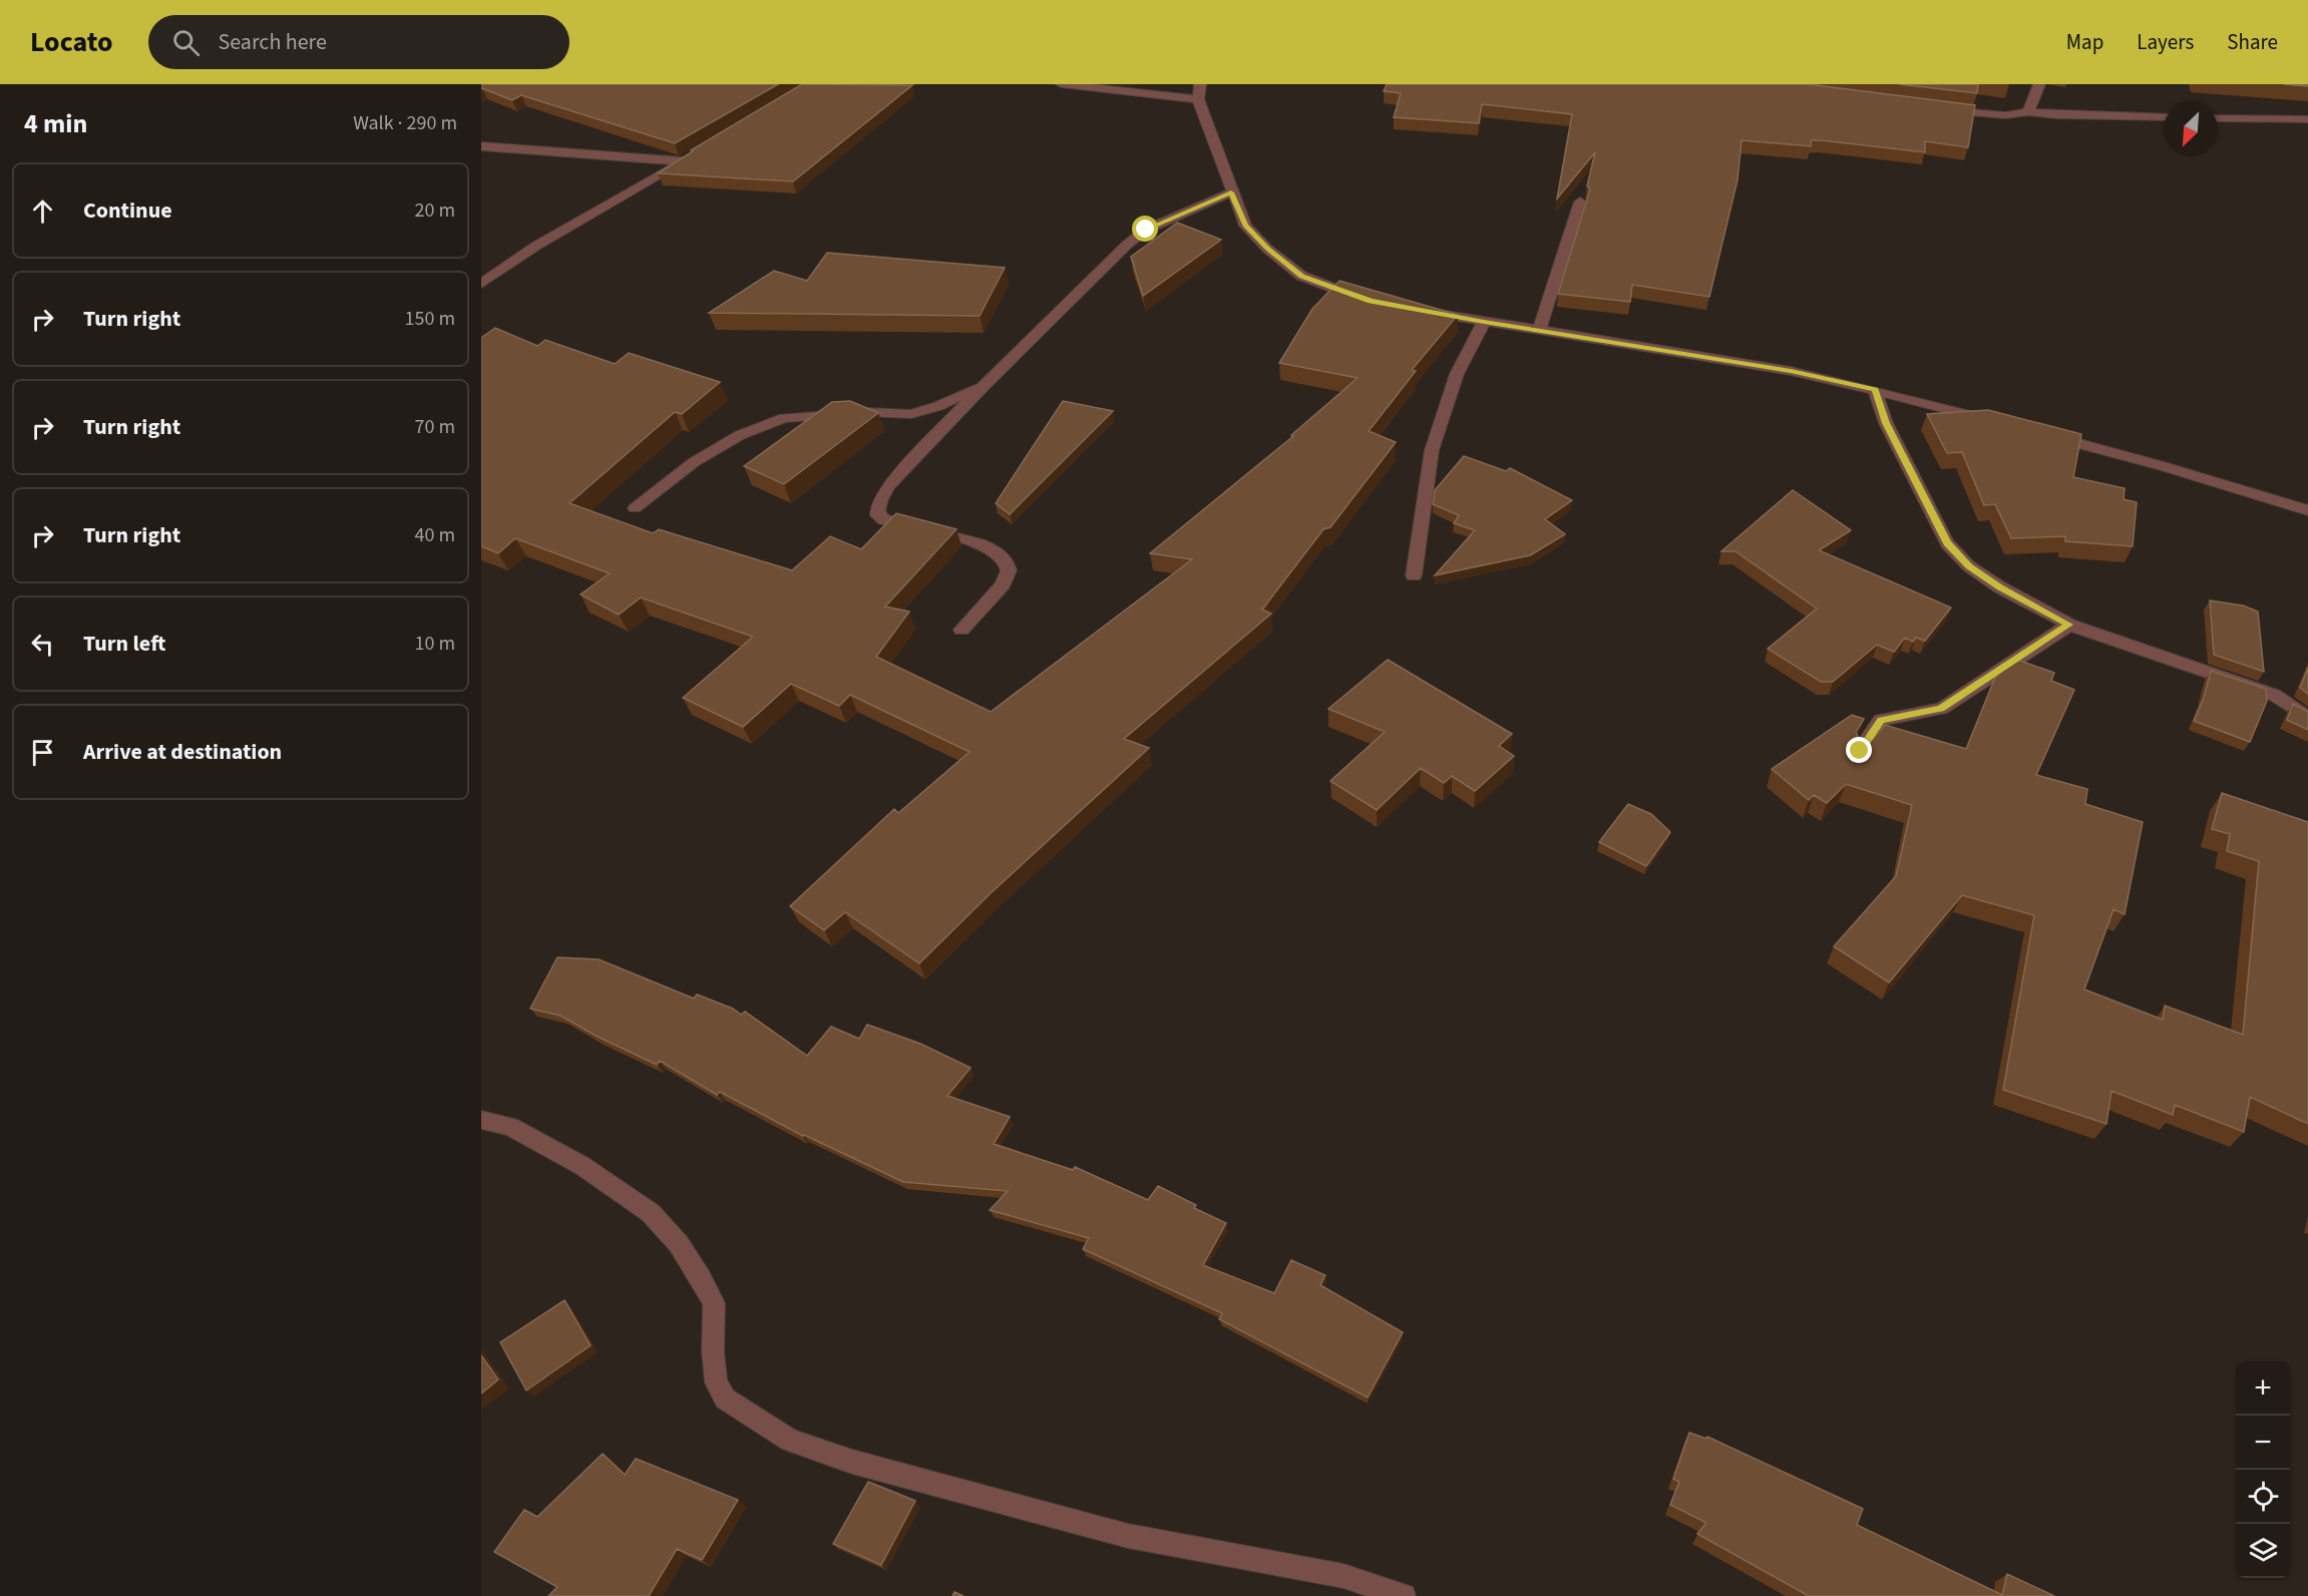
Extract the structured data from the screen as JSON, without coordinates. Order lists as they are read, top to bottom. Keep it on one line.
{"north":"bottom left","page":{"header":"Locato","search":"Search here","nav":["Map","Layers","Share"],"heading":["4 min","Walk · 290 m"],"list":[["Continue","20 m"],["Turn right","150 m"],["Turn right","70 m"],["Turn right","40 m"],["Turn left","10 m"],"Arrive at destination"],"map_buttons":["+","−"]}}
